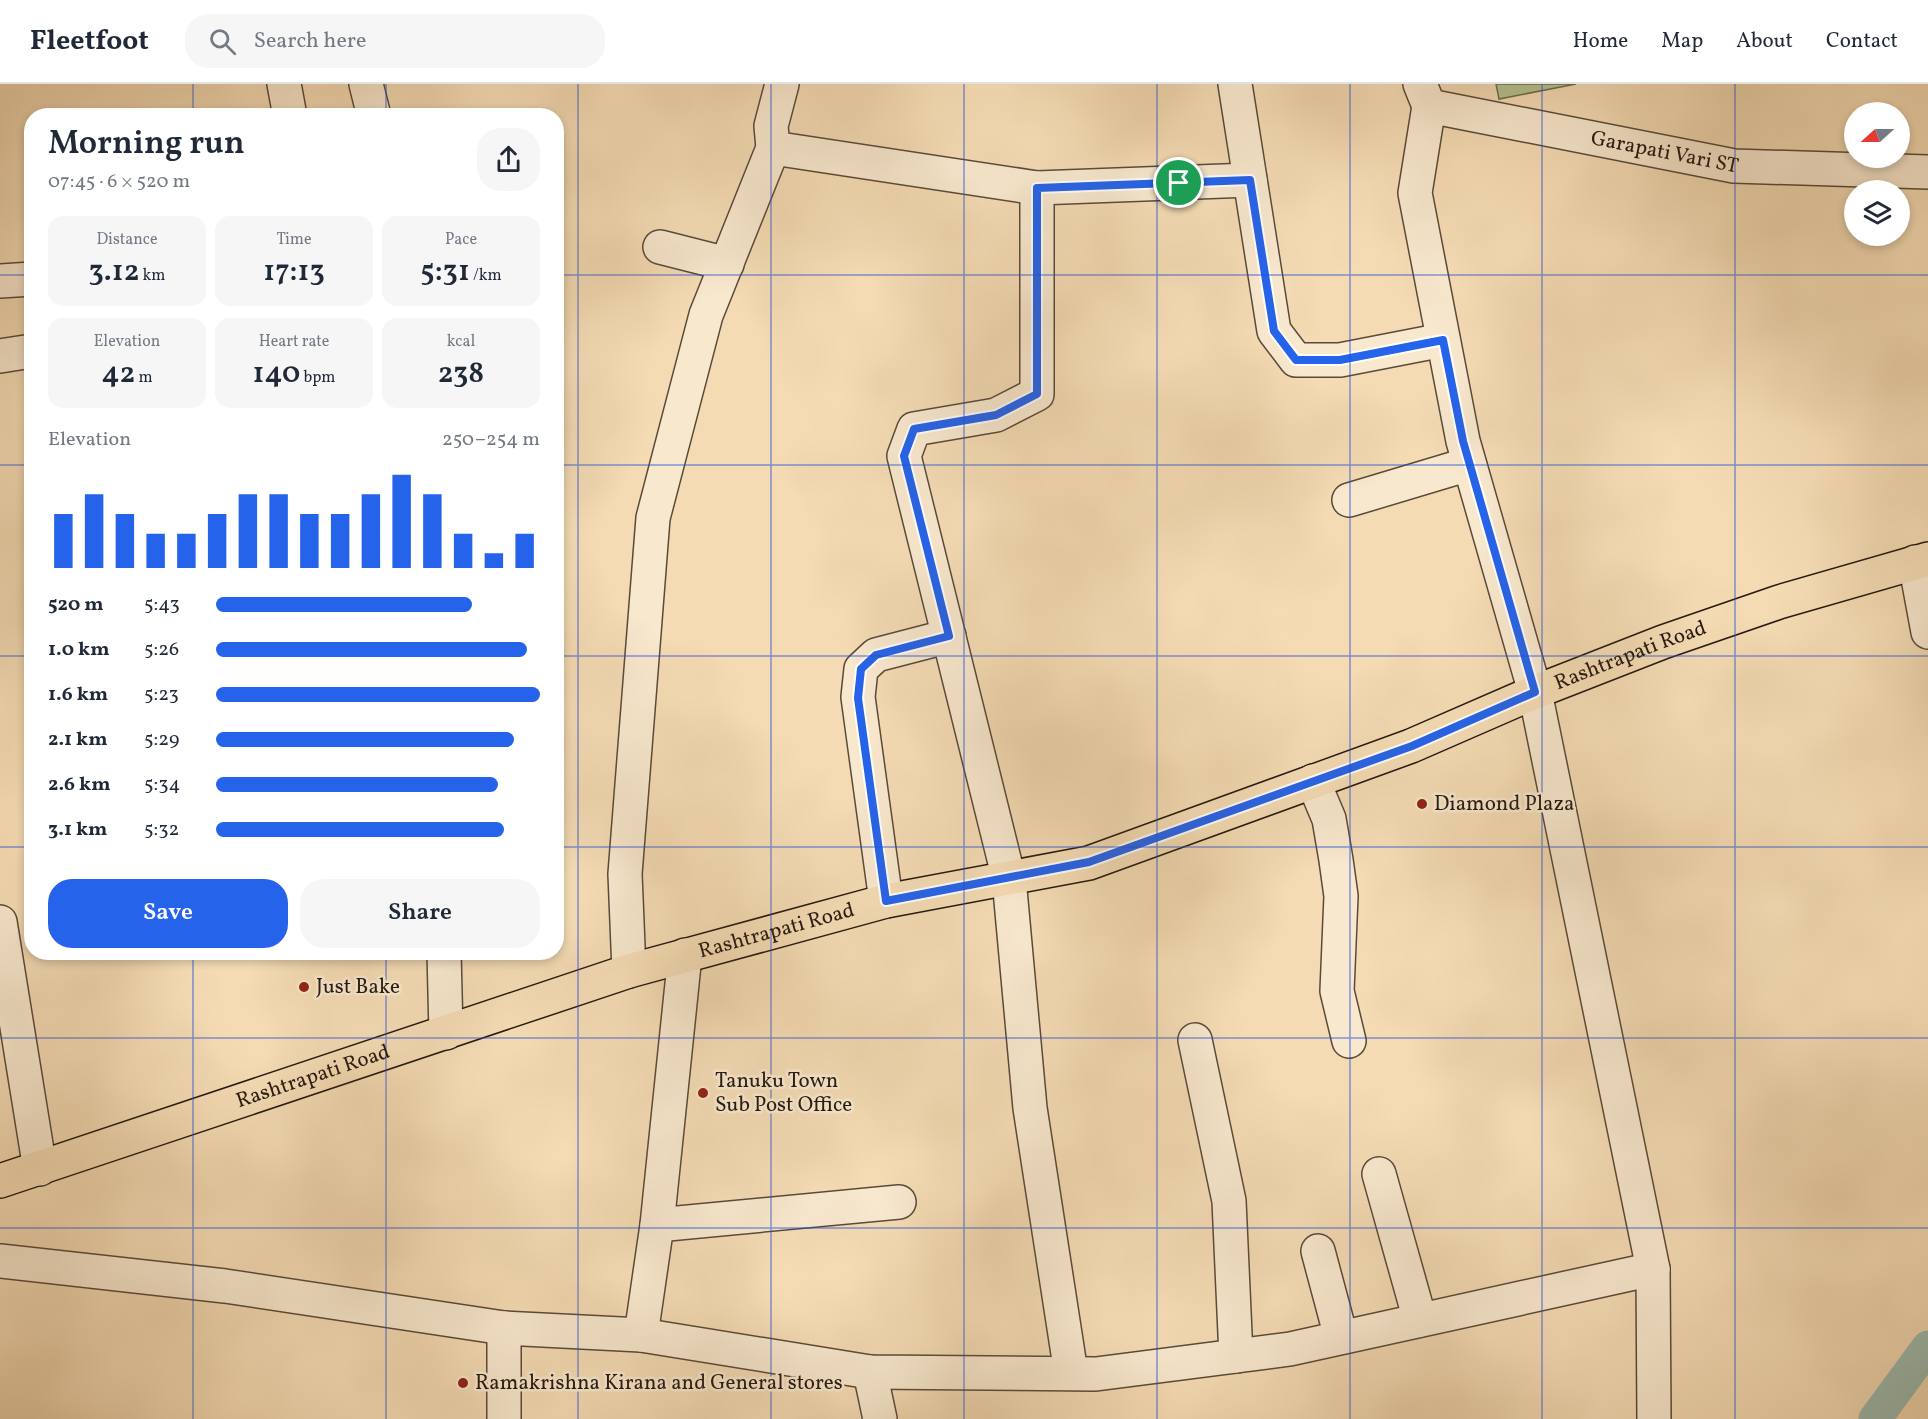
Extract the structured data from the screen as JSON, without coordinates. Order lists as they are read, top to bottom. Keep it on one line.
{"streets":{"main road":["Rashtrapati Road"],"street":["Garapati Vari ST"]},"places":["Diamond Plaza","Just Bake","Tanuku Town Sub Post Office","Ramakrishna Kirana and General stores"],"north":"left","page":{"header":"Fleetfoot","search":"Search here","nav":["Home","Map","About","Contact"],"heading":["Morning run","07:45 · 6 × 520 m"],"stats":[["Distance","3.12 km"],["Time","17:13"],["Pace","5:31 /km"],["Elevation","42 m"],["Heart rate","140 bpm"],["kcal","238"]],"chart":["Elevation","250–254 m"],"list":[{"name":"520 m","note":"5:43"},{"name":"1.0 km","note":"5:26"},{"name":"1.6 km","note":"5:23"},{"name":"2.1 km","note":"5:29"},{"name":"2.6 km","note":"5:34"},{"name":"3.1 km","note":"5:32"}],"buttons":["Save","Share"]}}
